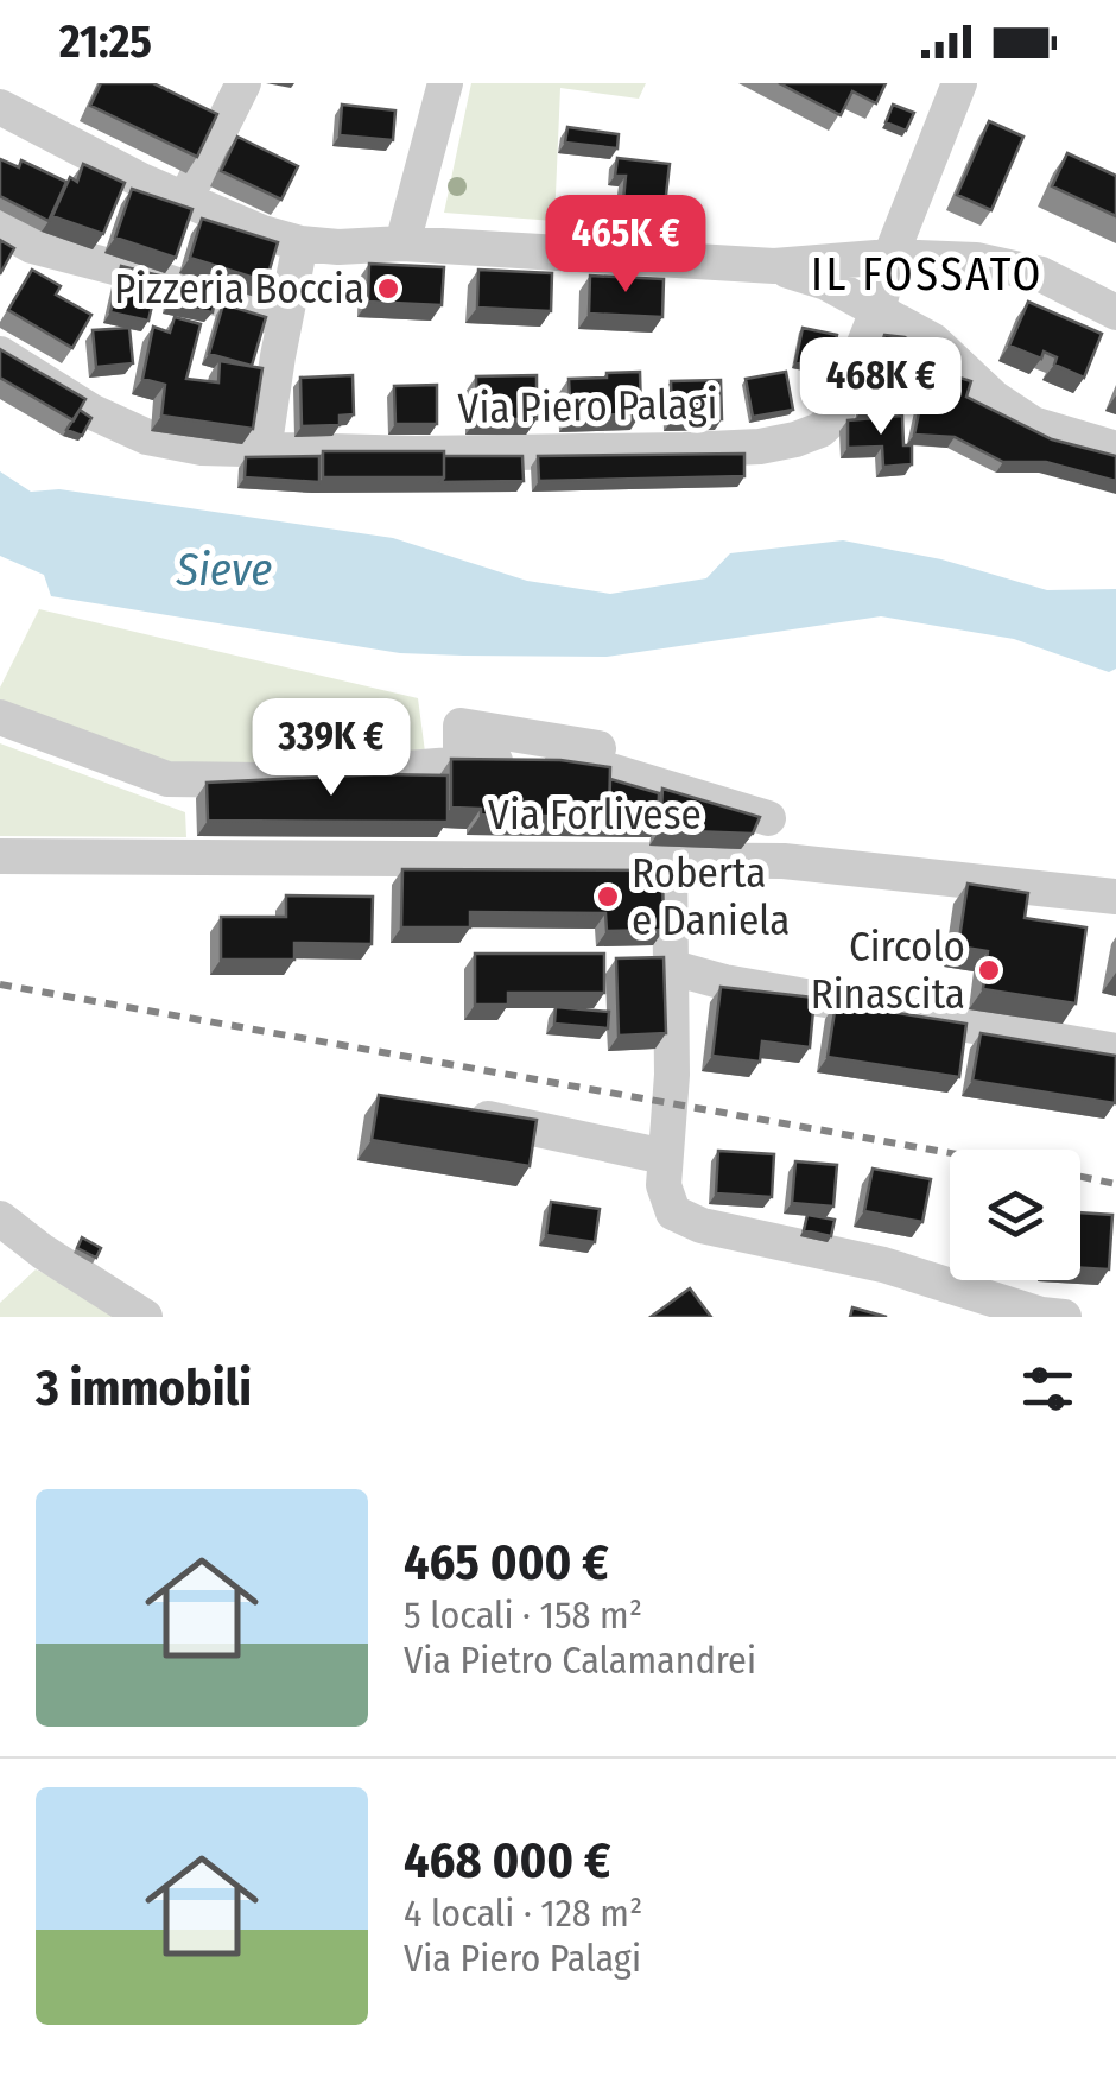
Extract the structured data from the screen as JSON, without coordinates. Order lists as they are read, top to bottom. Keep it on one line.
{"streets":{"street":["Via Piero Palagi","Via Forlivese"]},"districts":["IL FOSSATO"],"water":["Sieve"],"places":["Pizzeria Boccia","Roberta e Daniela","Circolo Rinascita"],"page":{"status":"21:25","price":["465K €","468K €","339K €"],"heading":"3 immobili","list":[{"name":"465 000 €","note":"5 locali · 158 m² · Via Pietro Calamandrei"},{"name":"468 000 €","note":"4 locali · 128 m² · Via Piero Palagi"}]}}
